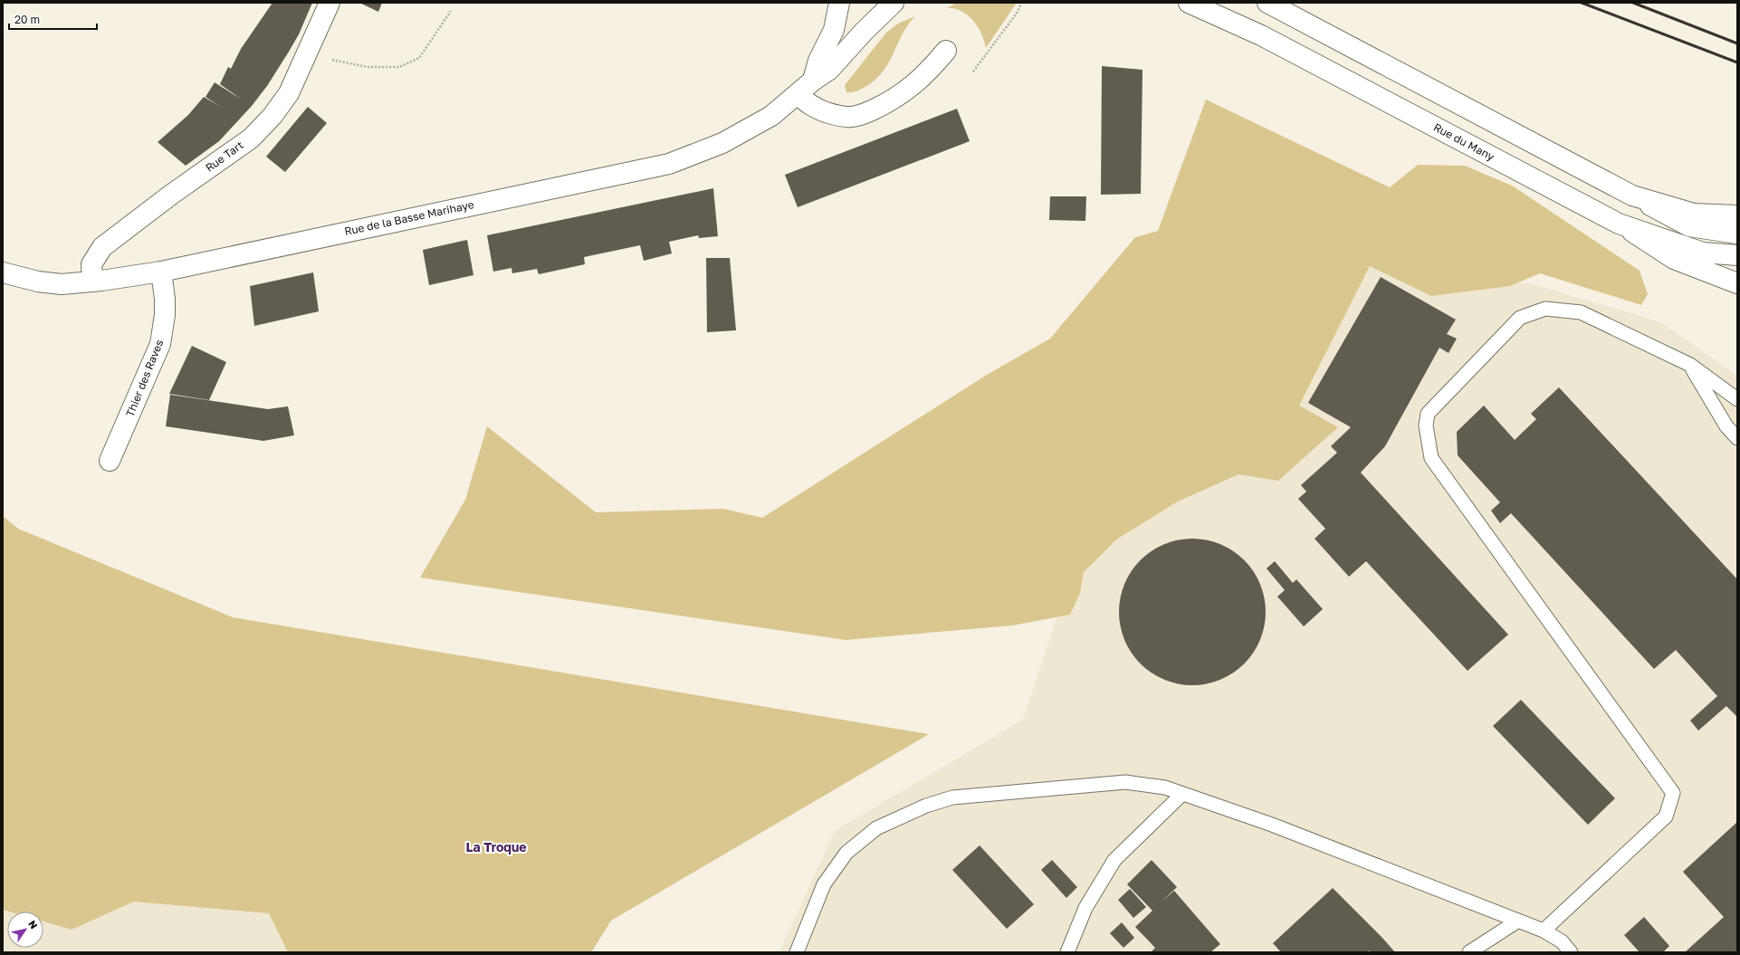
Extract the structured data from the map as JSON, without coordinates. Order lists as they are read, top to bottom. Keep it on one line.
{"streets":{"street":["Rue du Many","Rue Tart","Rue de la Basse Marihaye","Thier des Raves"]},"crossings":[["Rue Tart","Rue de la Basse Marihaye"],["Rue de la Basse Marihaye","Thier des Raves"]],"districts":["La Troque"],"scale_bar":"20 m","north":"top right"}
